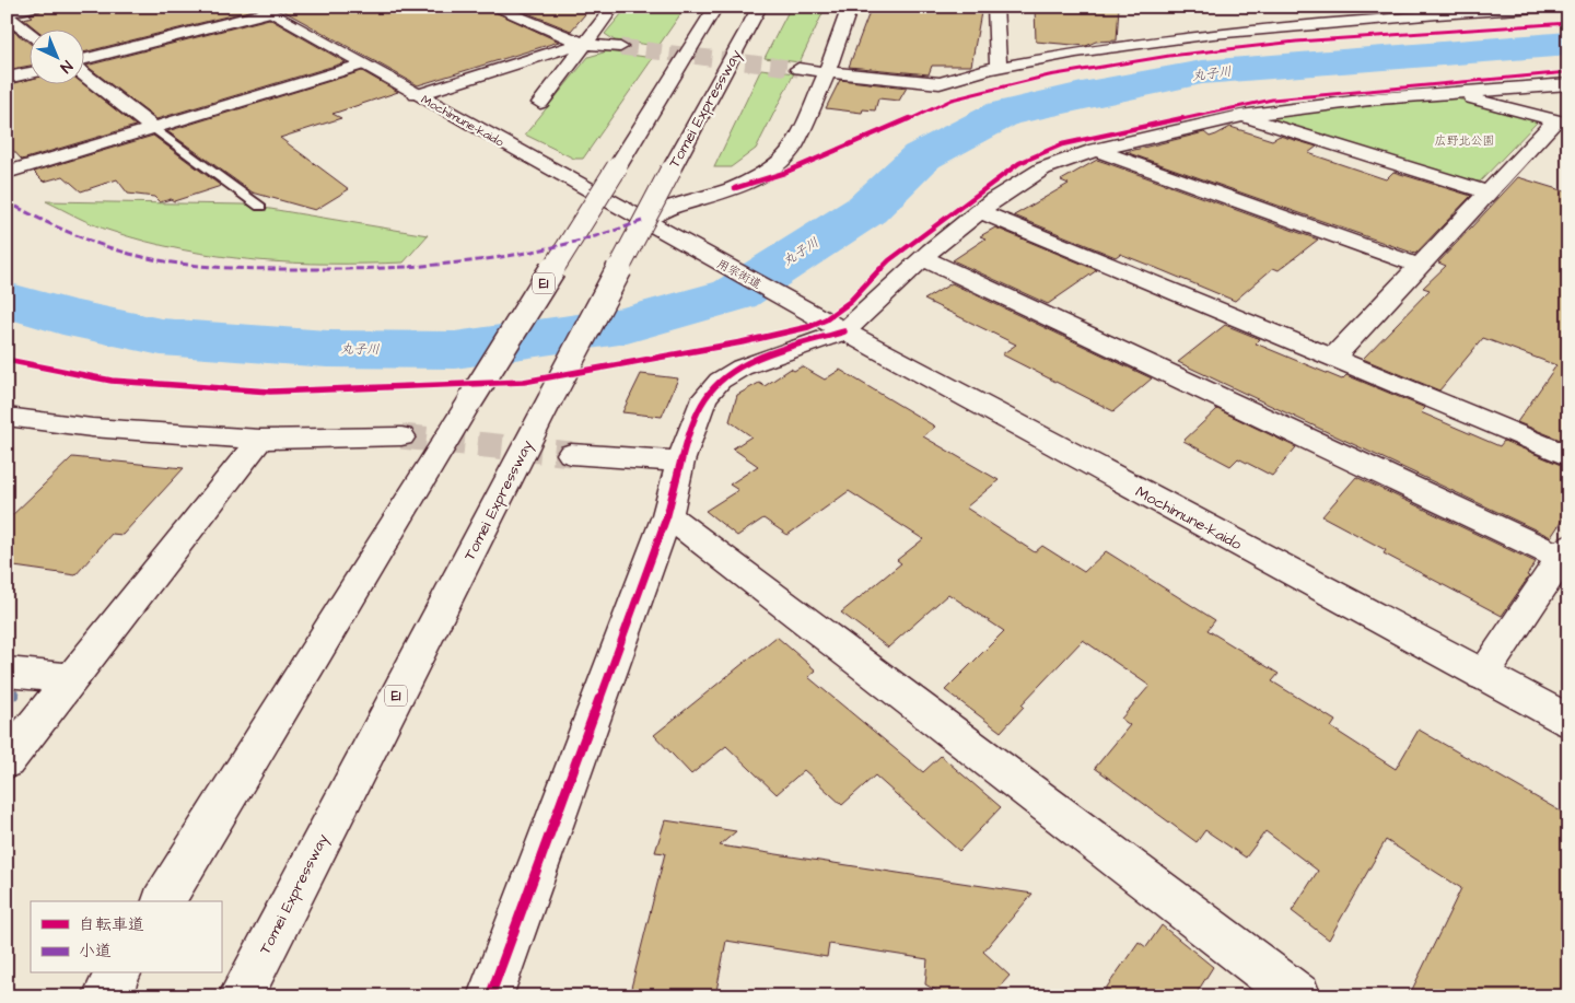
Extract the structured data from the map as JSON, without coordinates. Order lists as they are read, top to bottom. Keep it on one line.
{"streets":{"main road":["Tomei Expressway","Mochimune-kaido","用宗街道","E1"]},"crossings":[["Mochimune-kaido","用宗街道"]],"water":["丸子川"],"parks":["広野北公園"],"legend":["自転車道","小道"],"north":"bottom right"}
